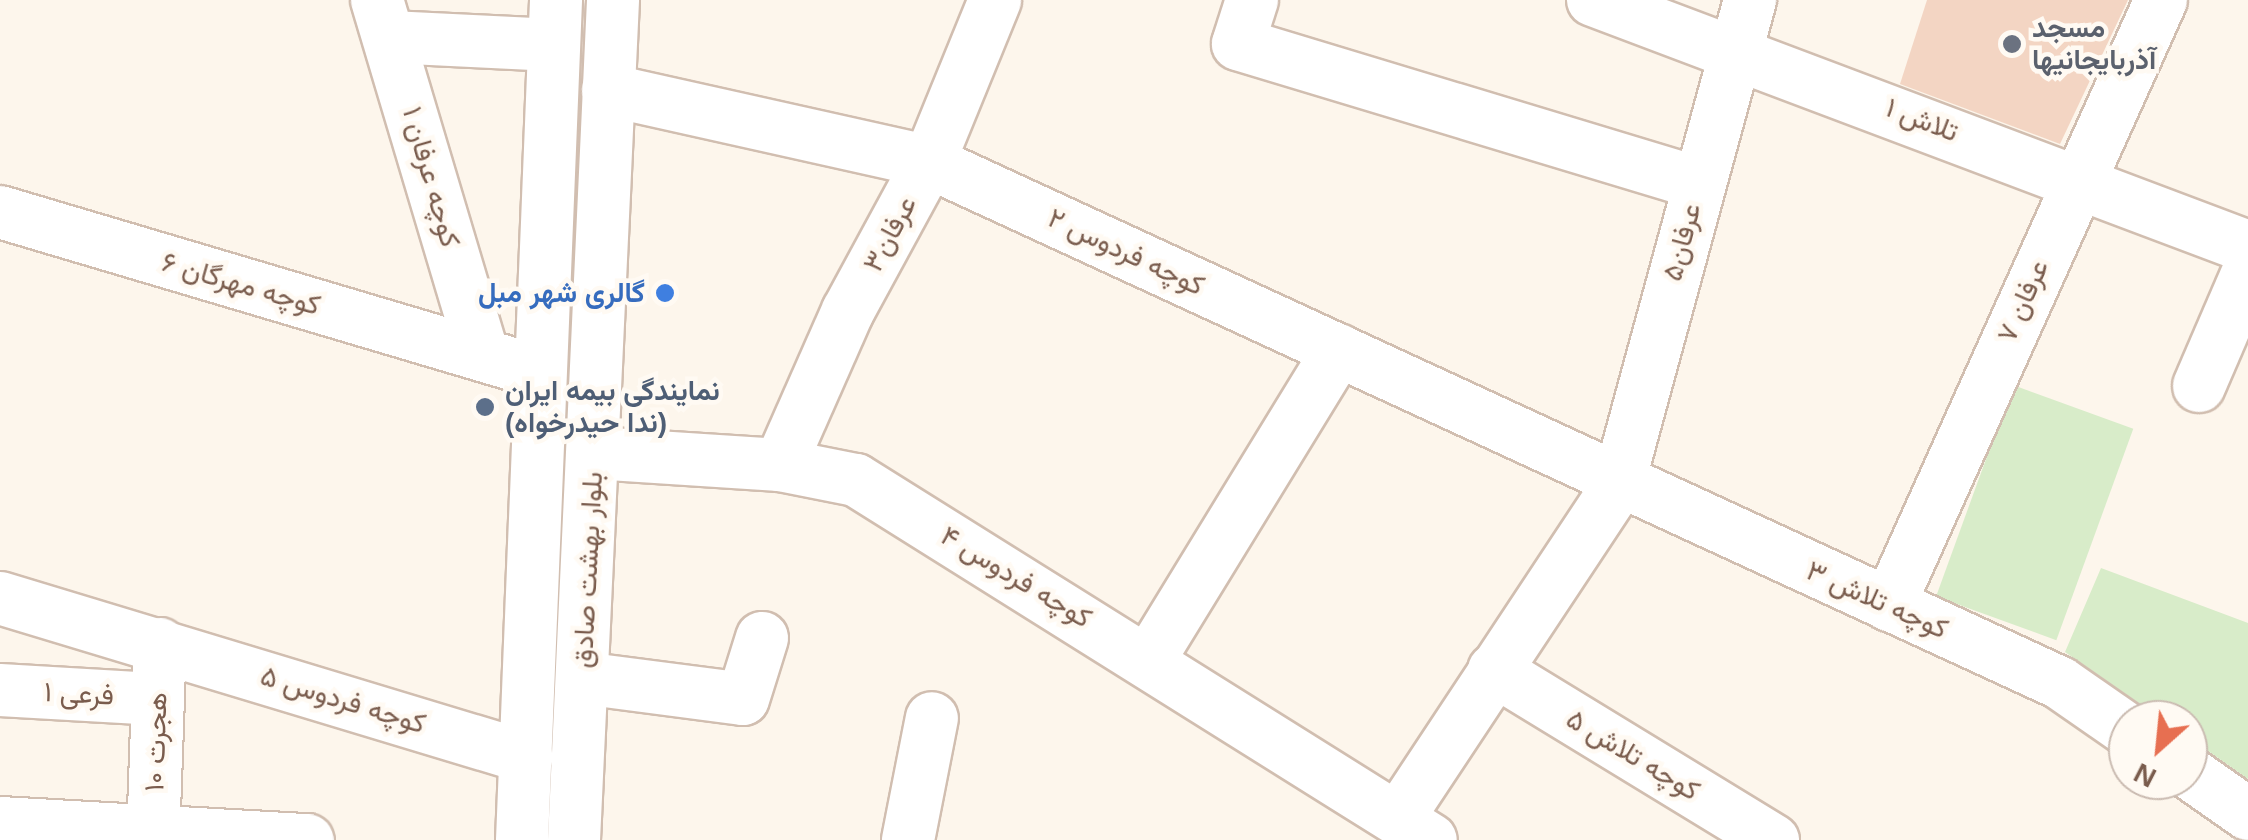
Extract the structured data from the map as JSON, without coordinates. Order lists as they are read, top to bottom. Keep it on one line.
{"streets":{"street":["تلاش ۱","کوچه عرفان ۱","عرفان۳","عرفان۵","کوچه فردوس ۲","کوچه مهرگان ۶","عرفان ۷","بلوار بهشت صادق","کوچه فردوس ۴","کوچه تلاش ۳","فرعی ۱","کوچه فردوس ۵","هجرت ۱۰","کوچه تلاش ۵"]},"crossings":[["تلاش ۱","عرفان۵"],["تلاش ۱","عرفان ۷"],["کوچه عرفان ۱","کوچه مهرگان ۶"],["عرفان۳","کوچه فردوس ۲"],["عرفان۳","کوچه فردوس ۴"],["عرفان۵","کوچه فردوس ۲"],["عرفان۵","کوچه فردوس ۴"],["عرفان۵","کوچه تلاش ۳"],["عرفان۵","کوچه تلاش ۵"],["کوچه فردوس ۲","بلوار بهشت صادق"],["کوچه فردوس ۲","کوچه تلاش ۳"],["کوچه مهرگان ۶","بلوار بهشت صادق"],["عرفان ۷","کوچه تلاش ۳"],["بلوار بهشت صادق","کوچه فردوس ۴"],["بلوار بهشت صادق","کوچه فردوس ۵"],["فرعی ۱","هجرت ۱۰"],["کوچه فردوس ۵","هجرت ۱۰"]],"places":["مسجد آذربایجانیها","گالری شهر مبل","نمایندگی بیمه ایران (ندا حیدرخواه)"],"north":"bottom left"}
